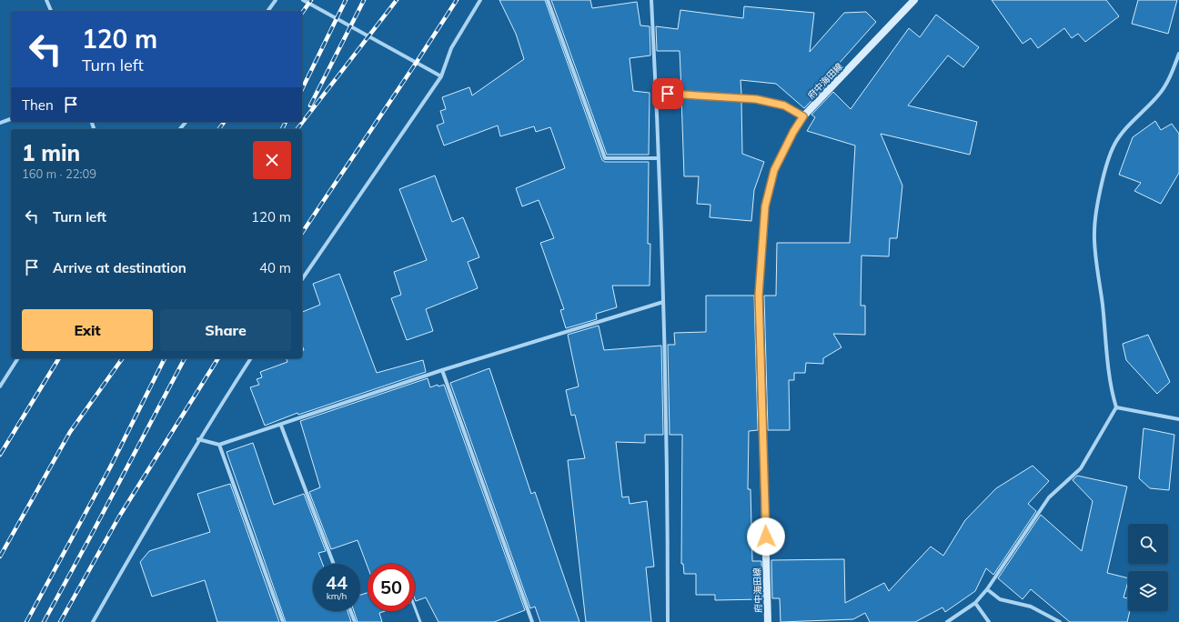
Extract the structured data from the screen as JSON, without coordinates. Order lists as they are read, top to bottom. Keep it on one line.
{"streets":{"main road":["府中海田線"]},"page":{"turn":["120 m","Turn left"],"then":"Then","heading":["1 min","160 m · 22:09"],"list":[{"name":"Turn left","value":"120 m"},{"name":"Arrive at destination","value":"40 m"}],"buttons":["Exit","Share"],"speed":"44 km/h","limit":"50"}}
